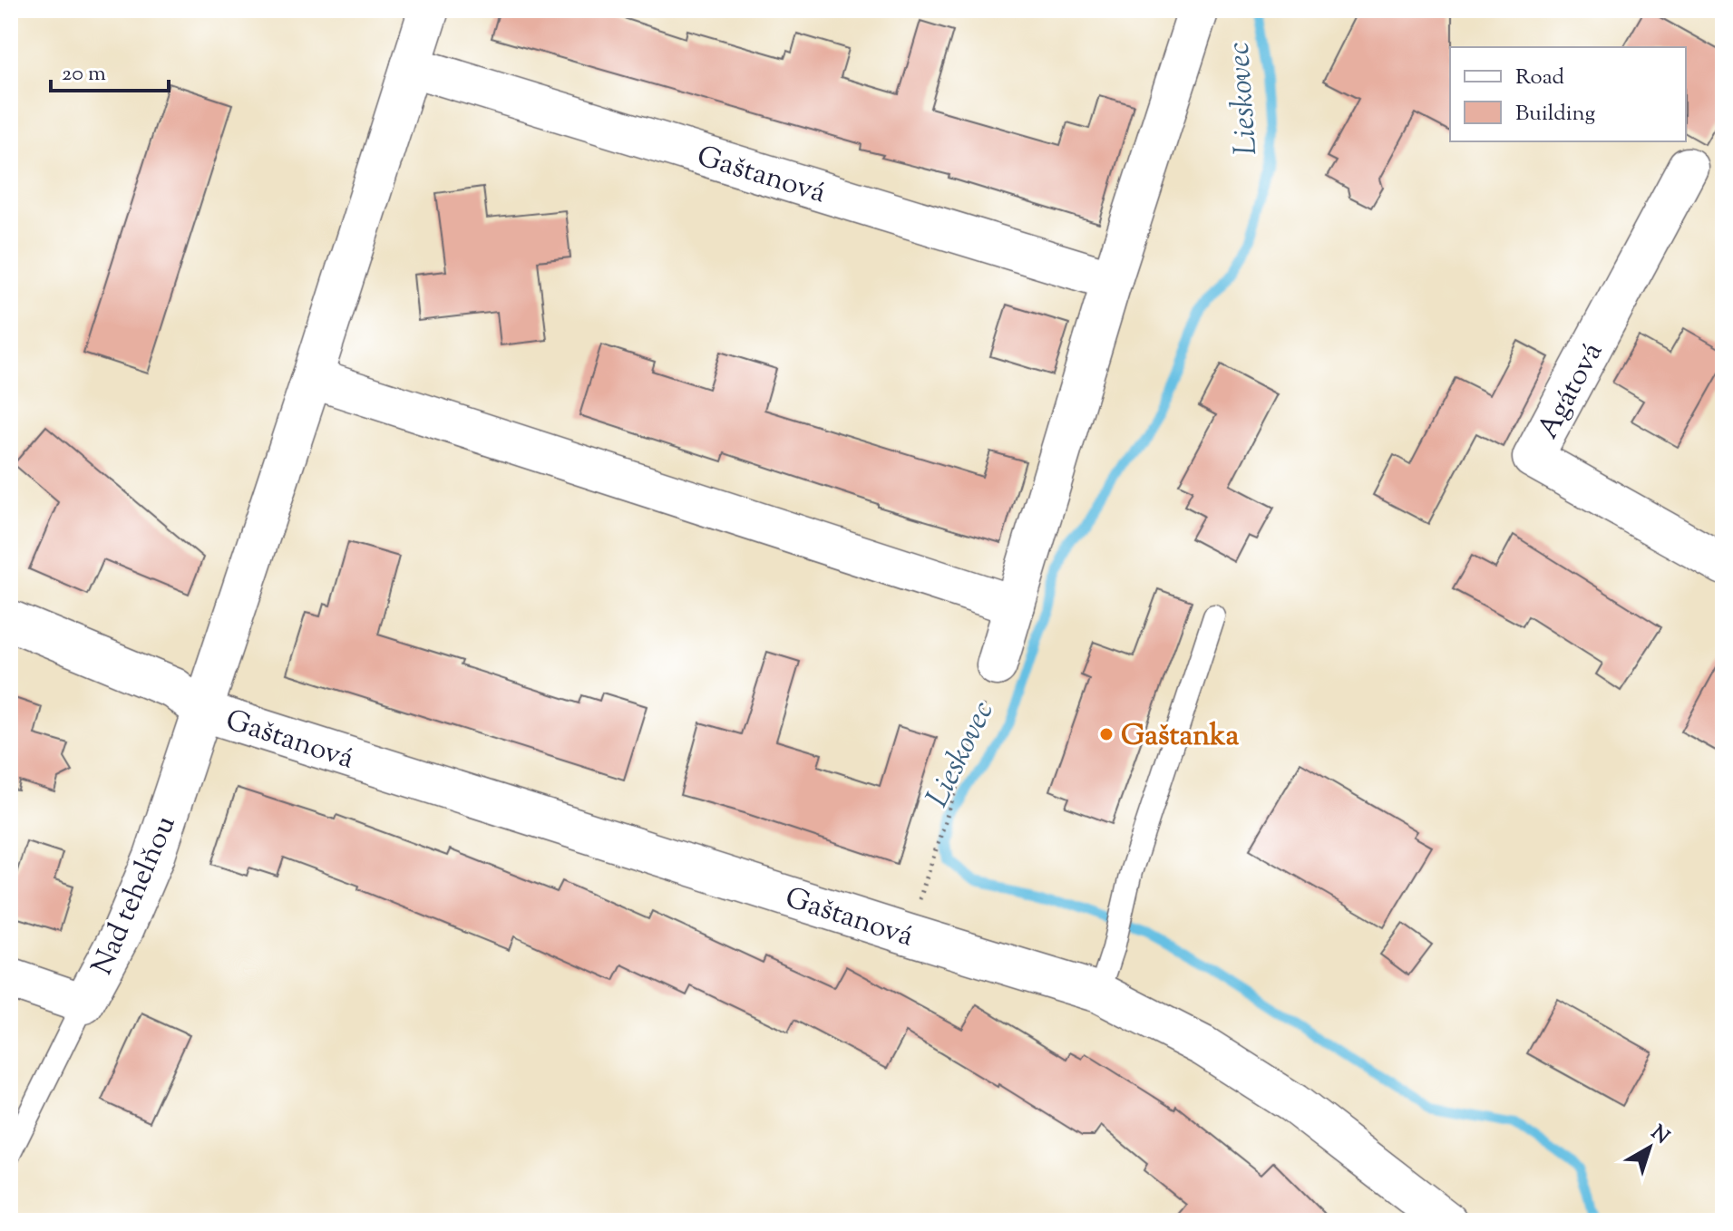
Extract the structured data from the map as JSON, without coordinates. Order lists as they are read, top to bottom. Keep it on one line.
{"streets":{"street":["Gaštanová","Agátová","Nad tehelňou"]},"crossings":[["Gaštanová","Nad tehelňou"]],"water":["Lieskovec"],"places":["Gaštanka"],"legend":["Road","Building"],"scale_bar":"20 m","north":"top right"}
